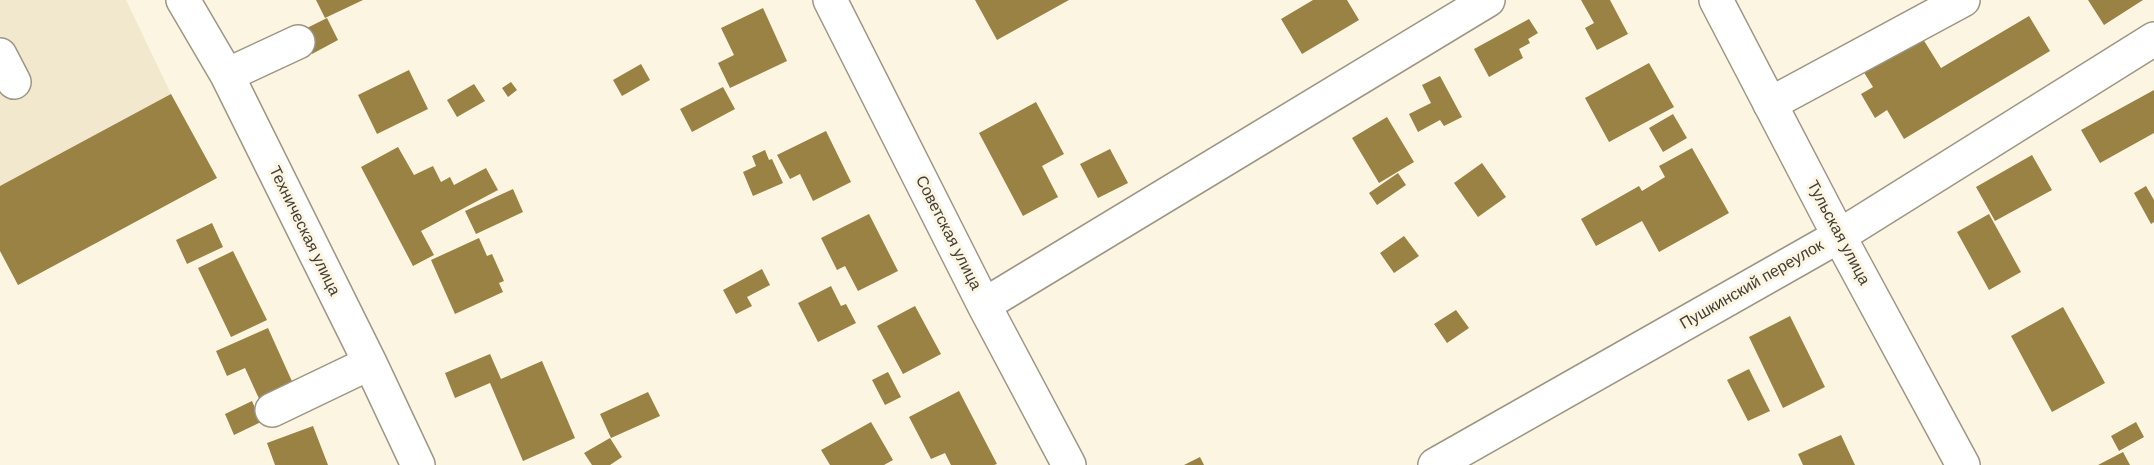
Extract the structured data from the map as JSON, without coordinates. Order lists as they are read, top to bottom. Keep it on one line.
{"streets":{"street":["Техническая улица","Советская улица","Тульская улица","Пушкинский переулок"]},"crossings":[["Тульская улица","Пушкинский переулок"]]}
